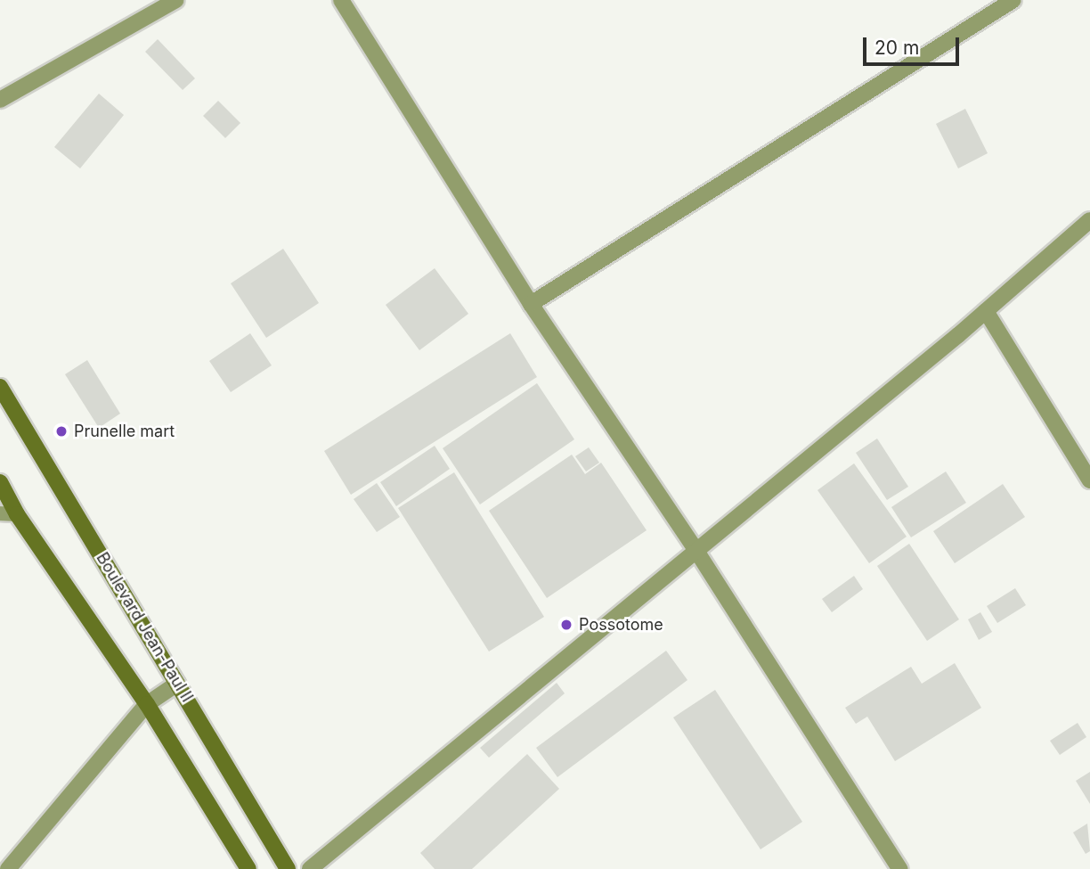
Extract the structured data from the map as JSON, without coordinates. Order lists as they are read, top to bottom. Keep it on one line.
{"streets":{"main road":["Boulevard Jean-Paul II"]},"places":["Prunelle mart","Possotome"],"scale_bar":"20 m"}
